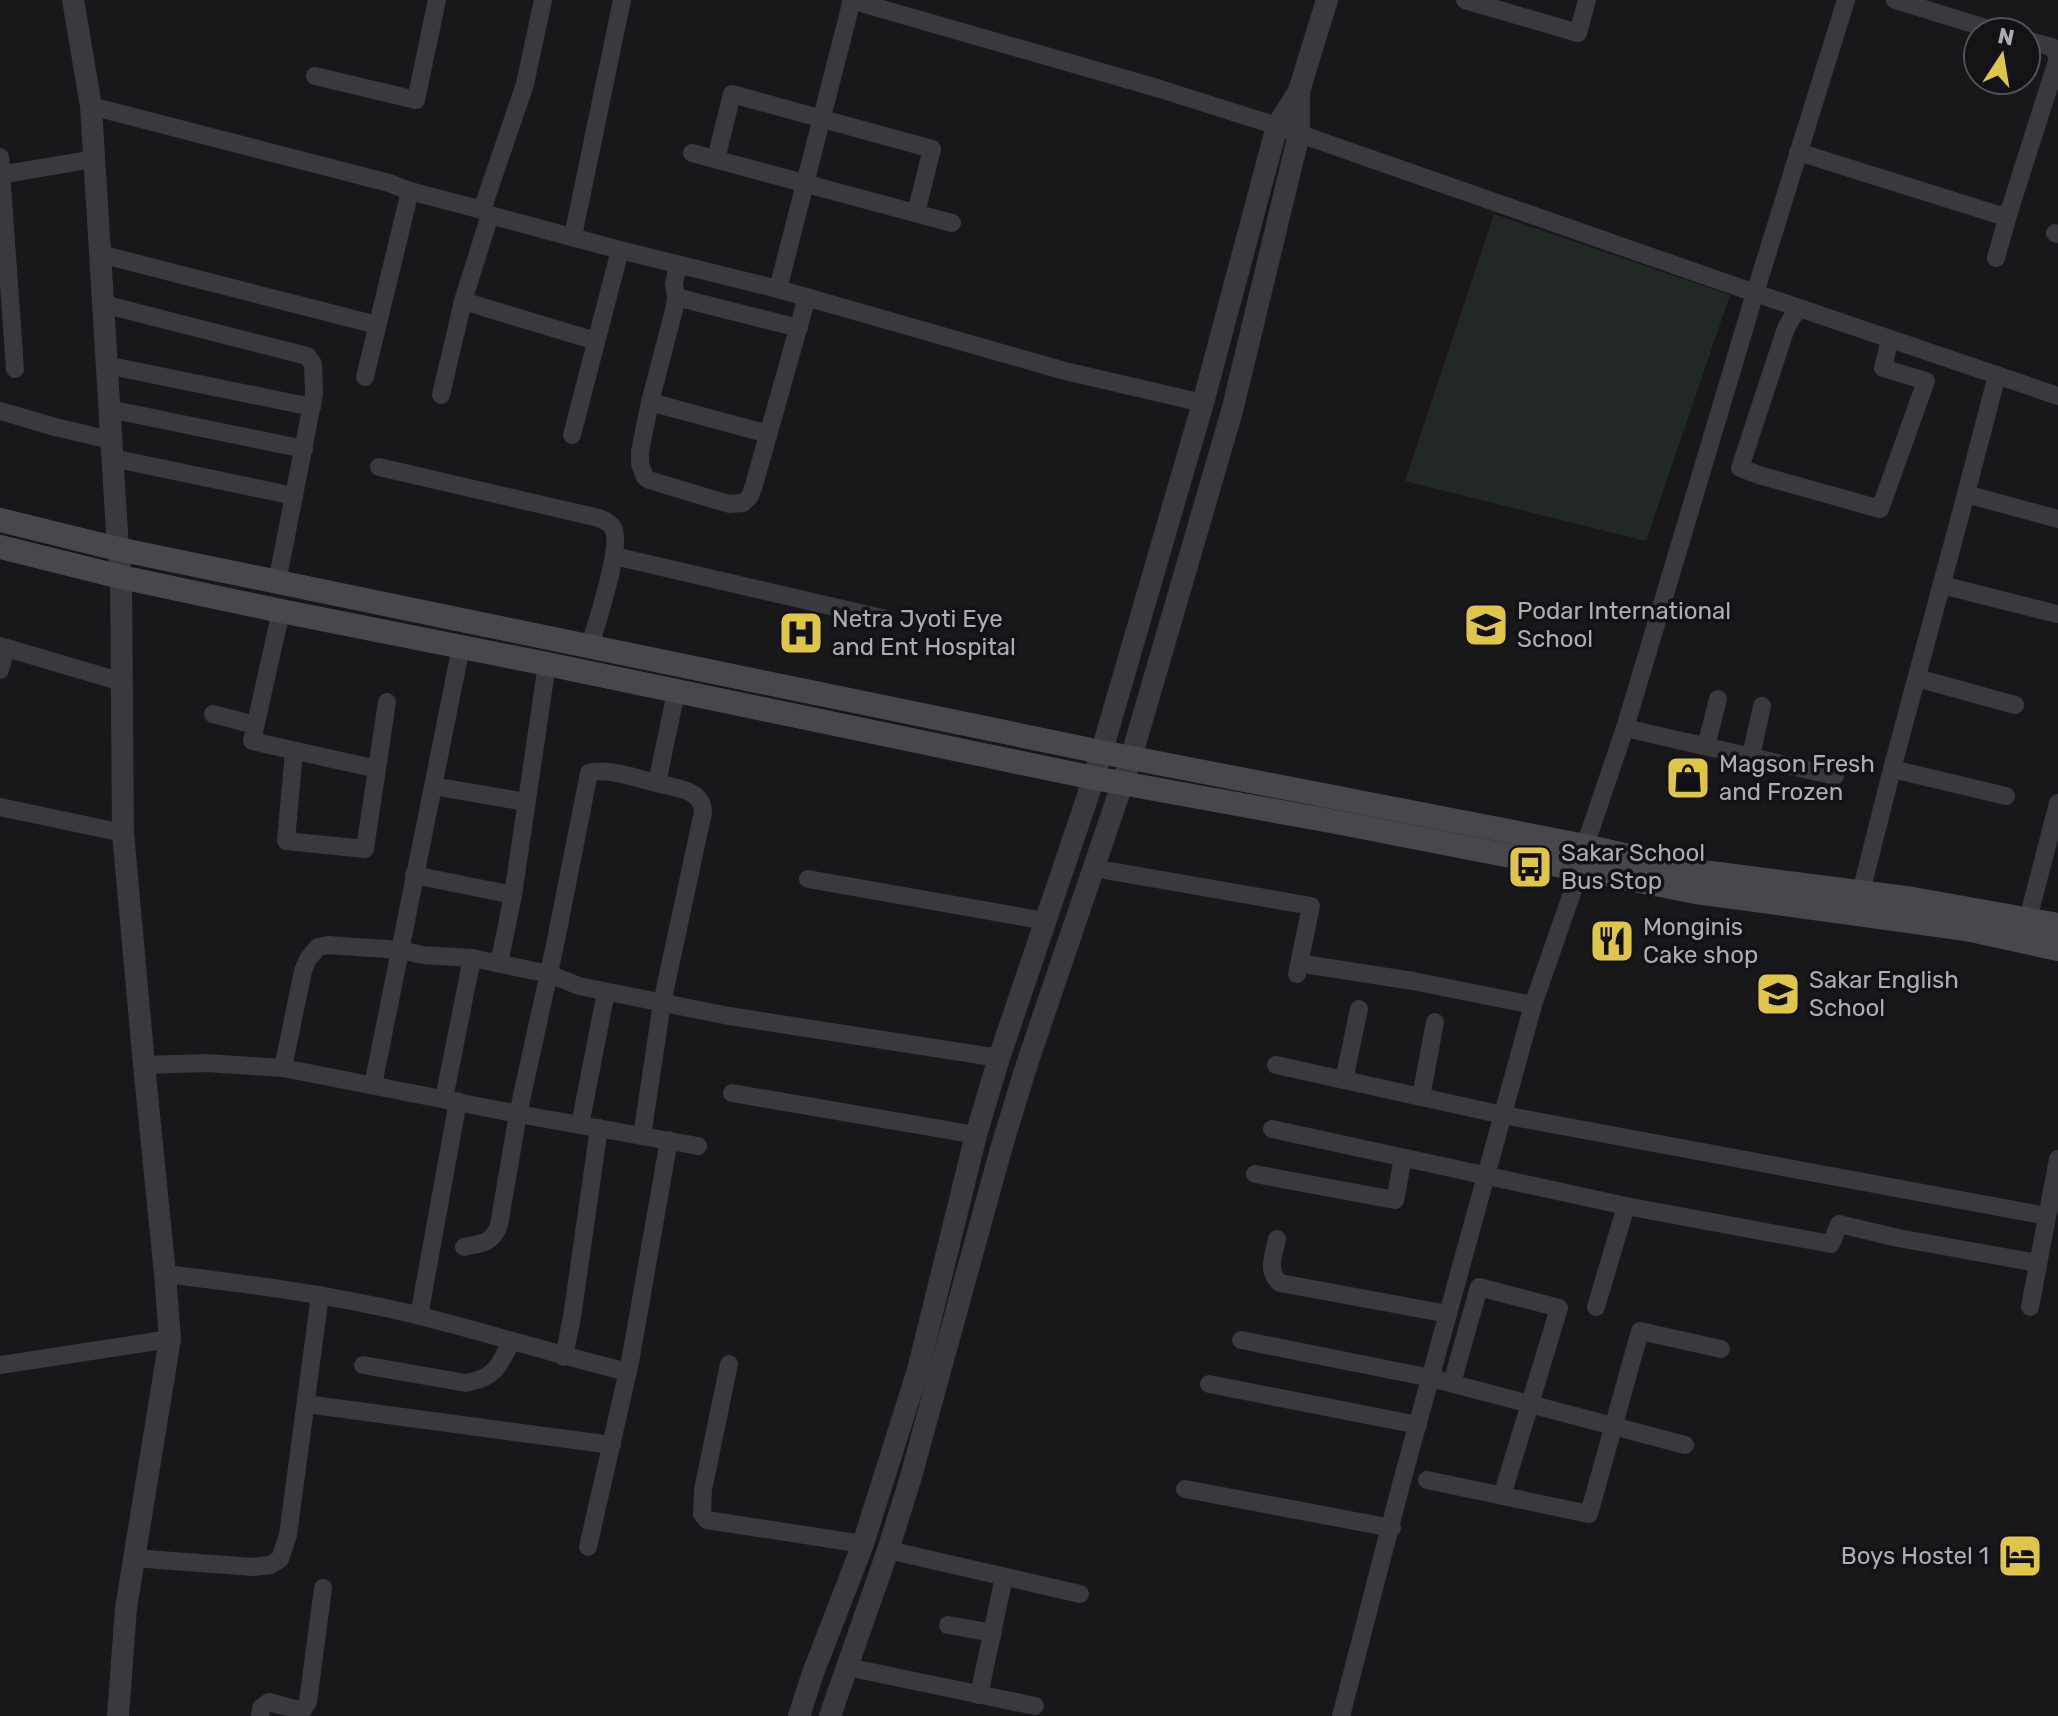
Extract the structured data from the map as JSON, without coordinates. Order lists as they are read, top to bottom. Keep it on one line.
{"places":{"school or university":["Podar International School","Sakar English School"],"hospital":["Netra Jyoti Eye and Ent Hospital"],"shop":["Magson Fresh and Frozen"],"bus stop":["Sakar School Bus Stop"],"restaurant":["Monginis Cake shop"],"hotel":["Boys Hostel 1"]},"north":"top"}
